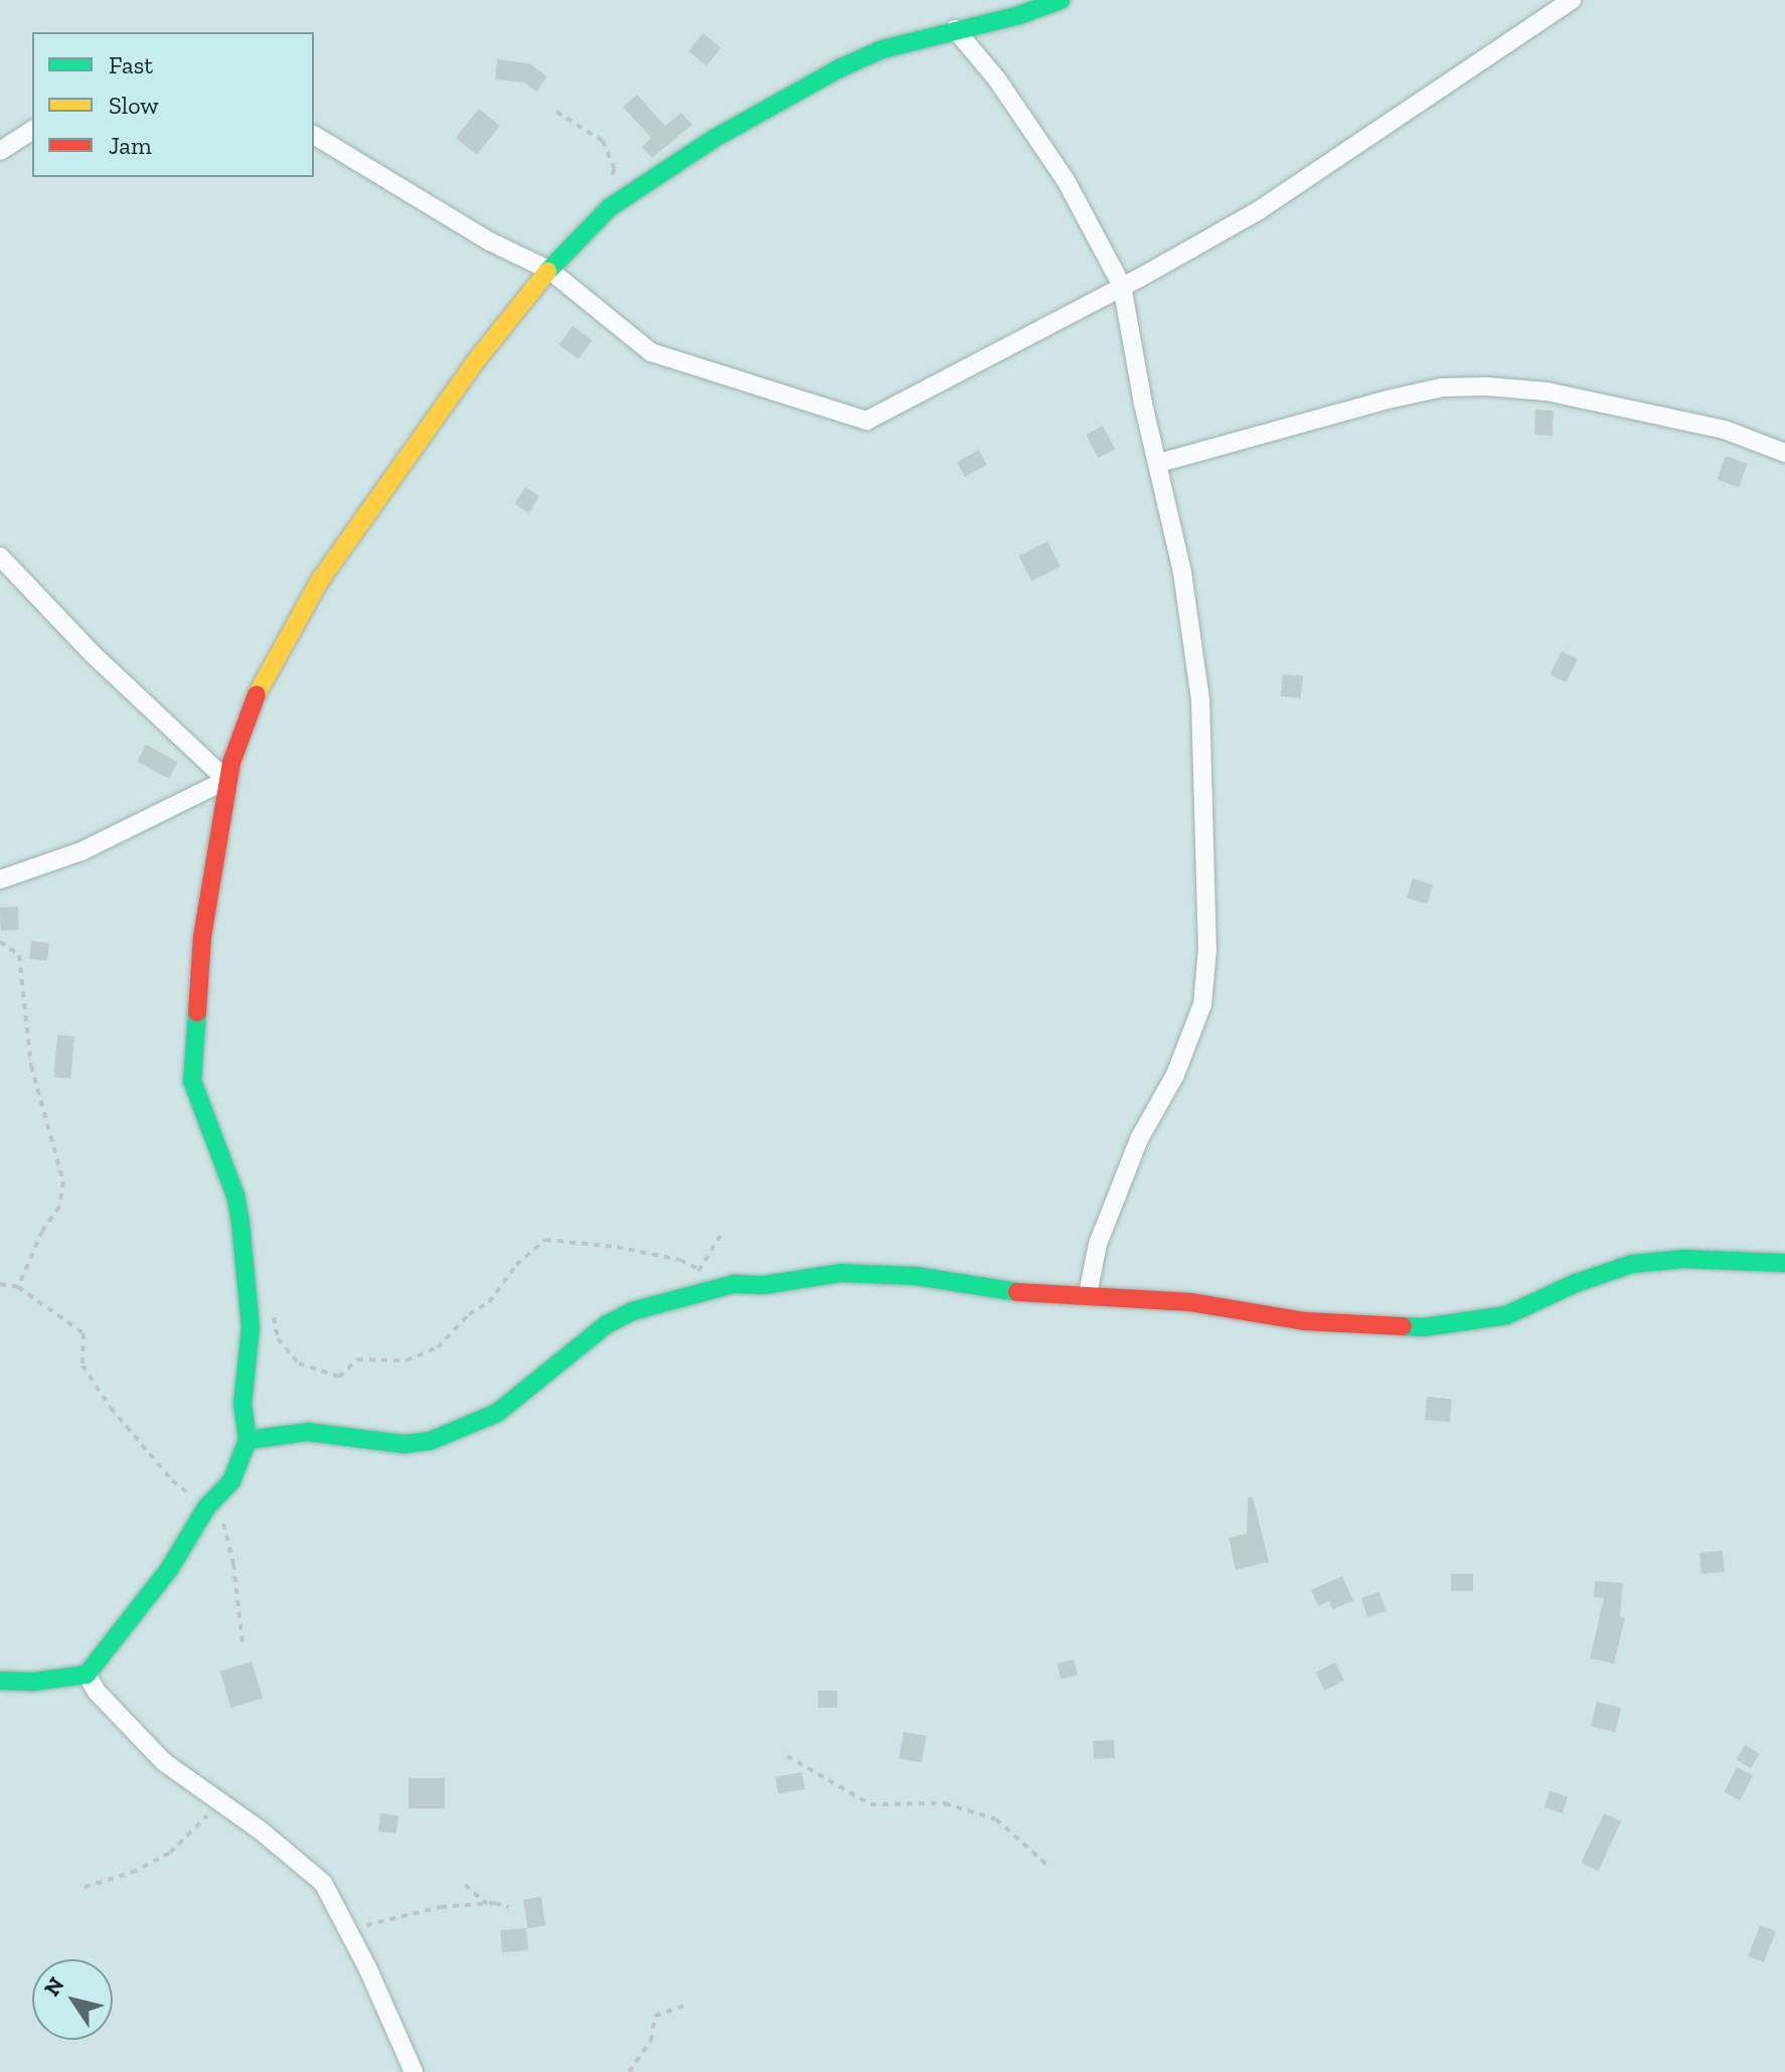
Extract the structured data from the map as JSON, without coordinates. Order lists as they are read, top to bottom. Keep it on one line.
{"legend":["Fast","Slow","Jam"],"north":"top left"}
